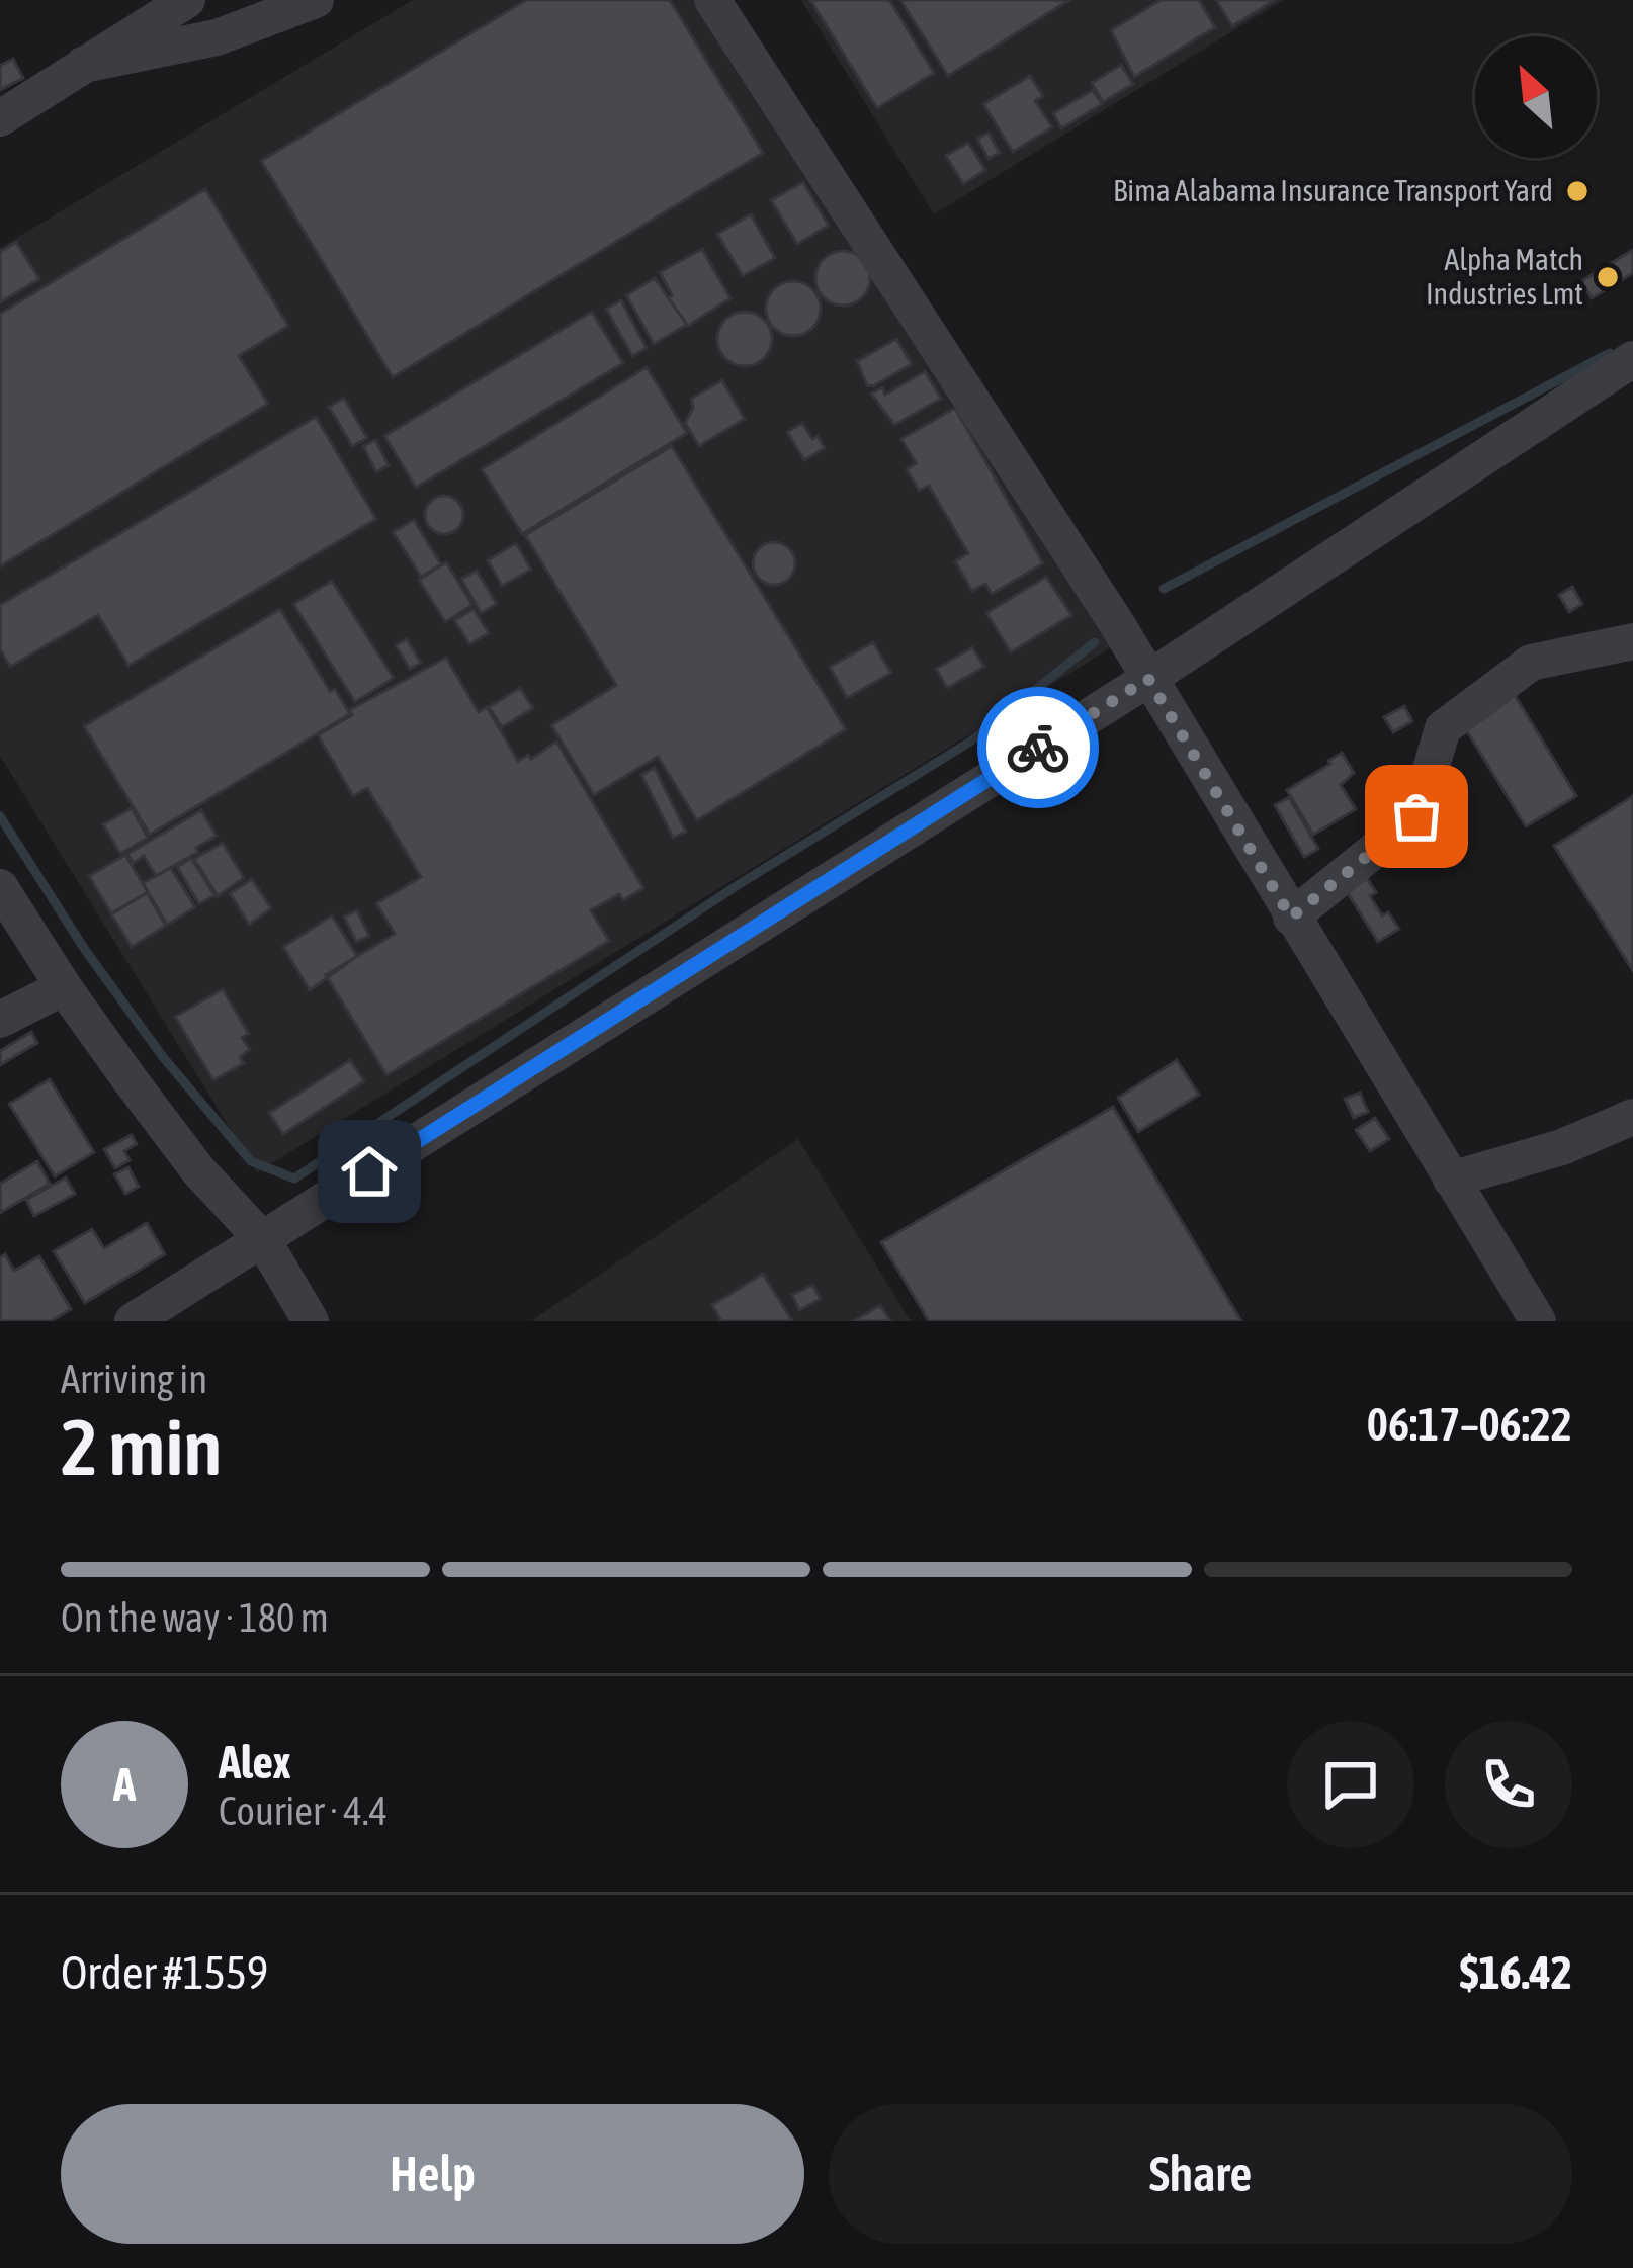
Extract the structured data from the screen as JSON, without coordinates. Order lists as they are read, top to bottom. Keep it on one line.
{"places":["Bima Alabama Insurance Transport Yard","Alpha Match Industries Lmt"],"north":"top left","page":{"heading":["2 min","Arriving in","06:17–06:22"],"panel":["Alex","Courier · 4.4","Order #1559","$16.42"],"bar":"On the way · 180 m","round":"A","buttons":["Help","Share"]}}
